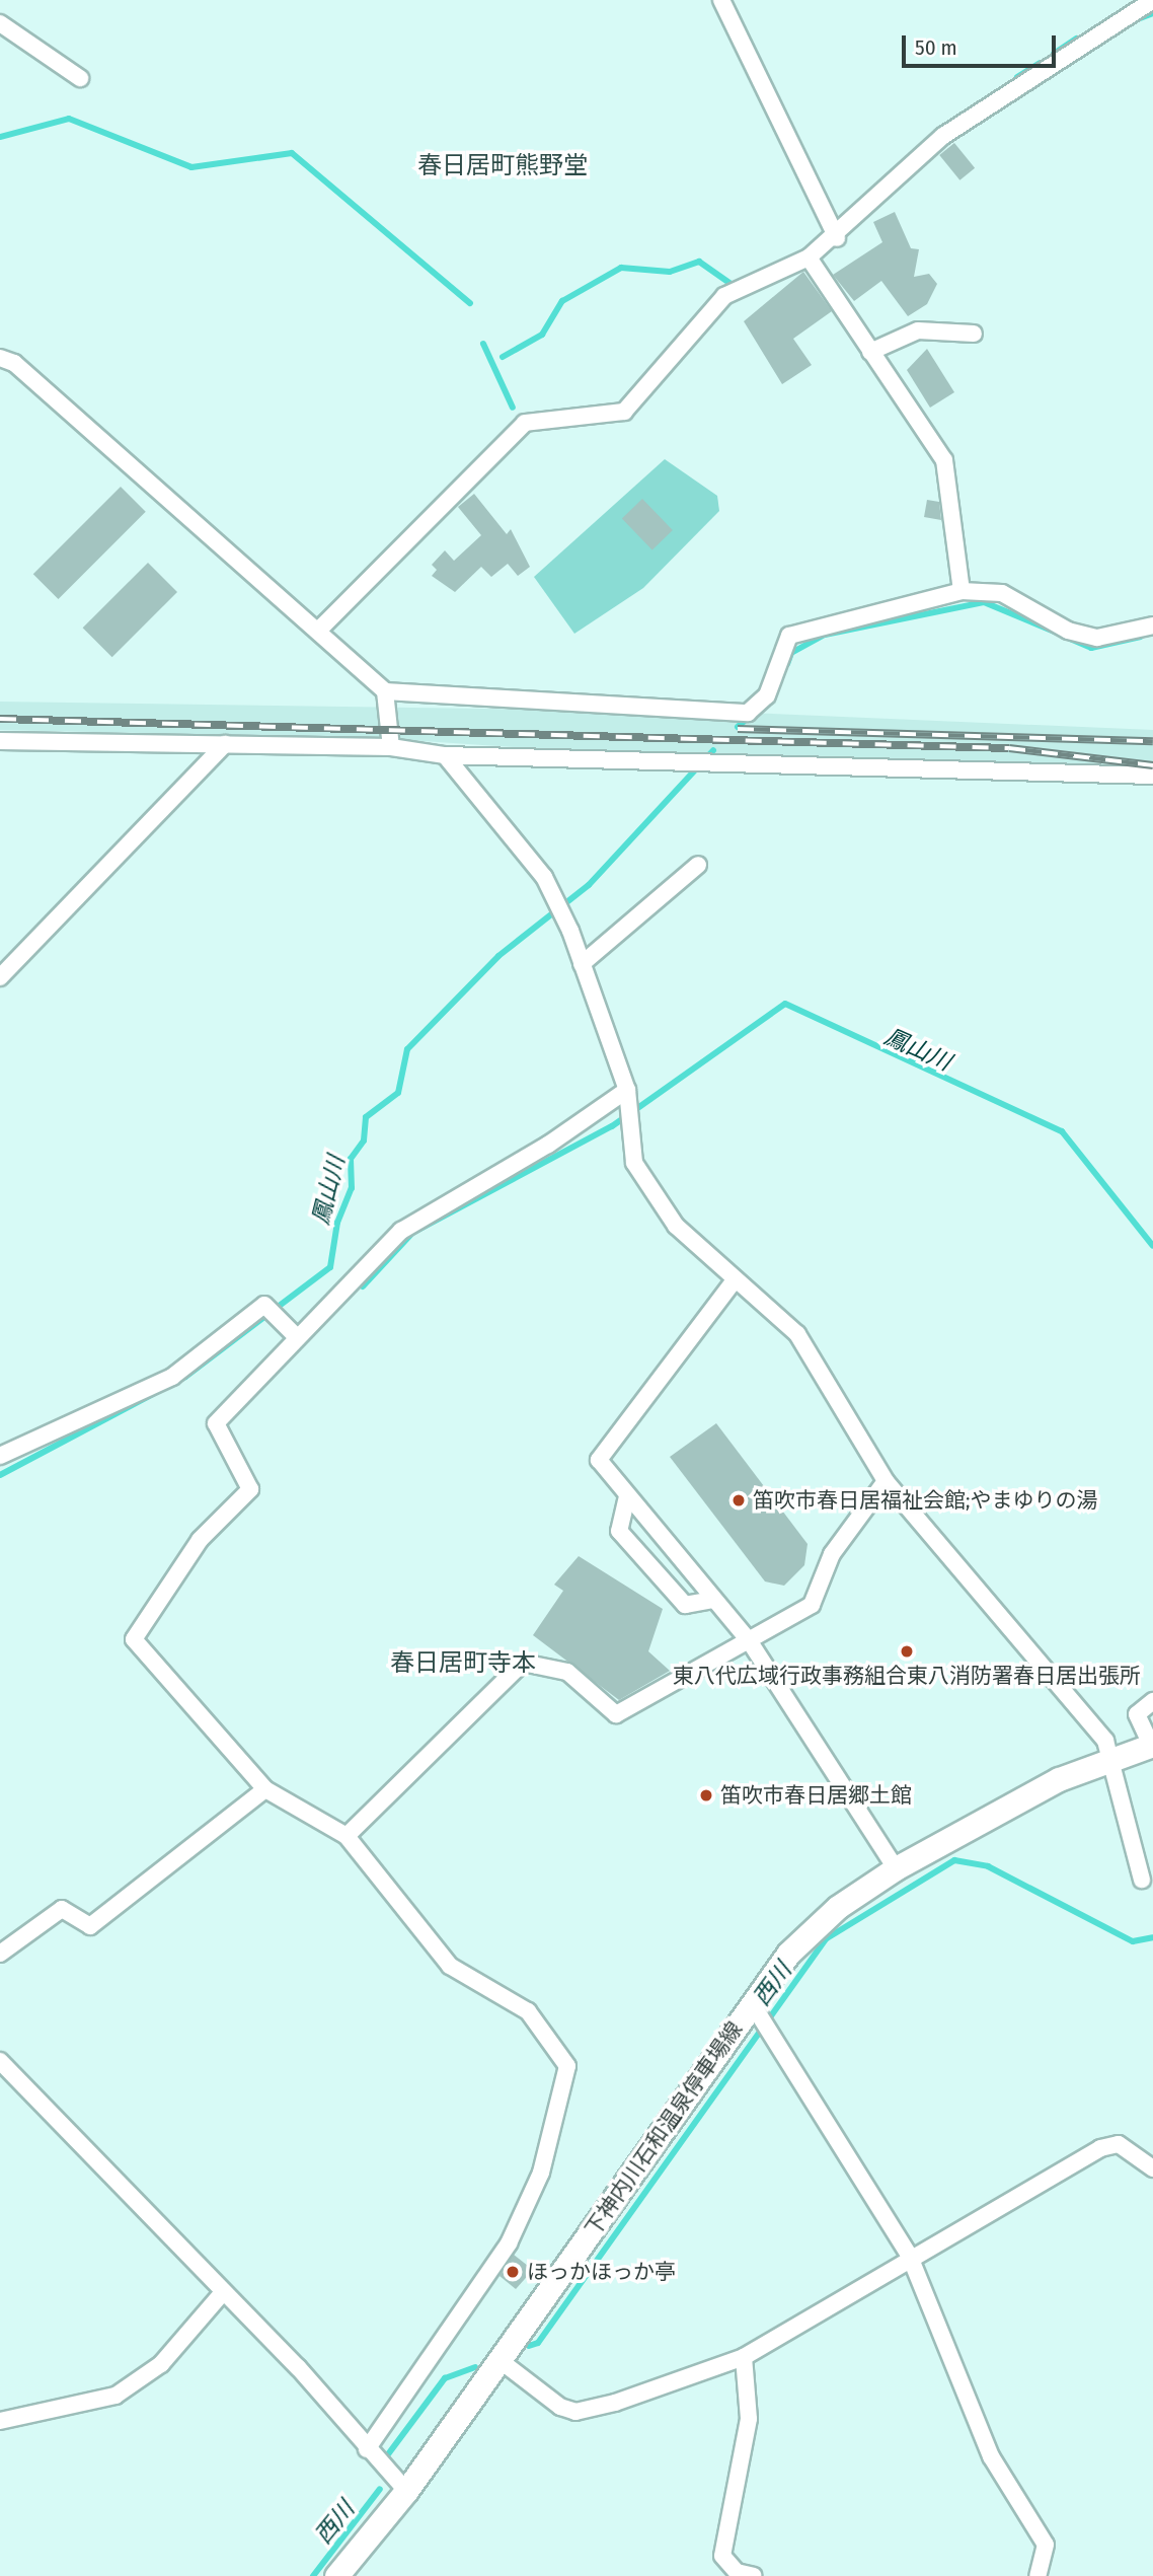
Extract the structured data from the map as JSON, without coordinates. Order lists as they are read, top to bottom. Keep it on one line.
{"streets":{"main road":["下神内川石和温泉停車場線"]},"districts":["春日居町熊野堂","春日居町寺本"],"water":["鳳山川","西川"],"places":["笛吹市春日居福祉会館;やまゆりの湯","東八代広域行政事務組合東八消防署春日居出張所","笛吹市春日居郷土館","ほっかほっか亭"],"scale_bar":"50 m"}
